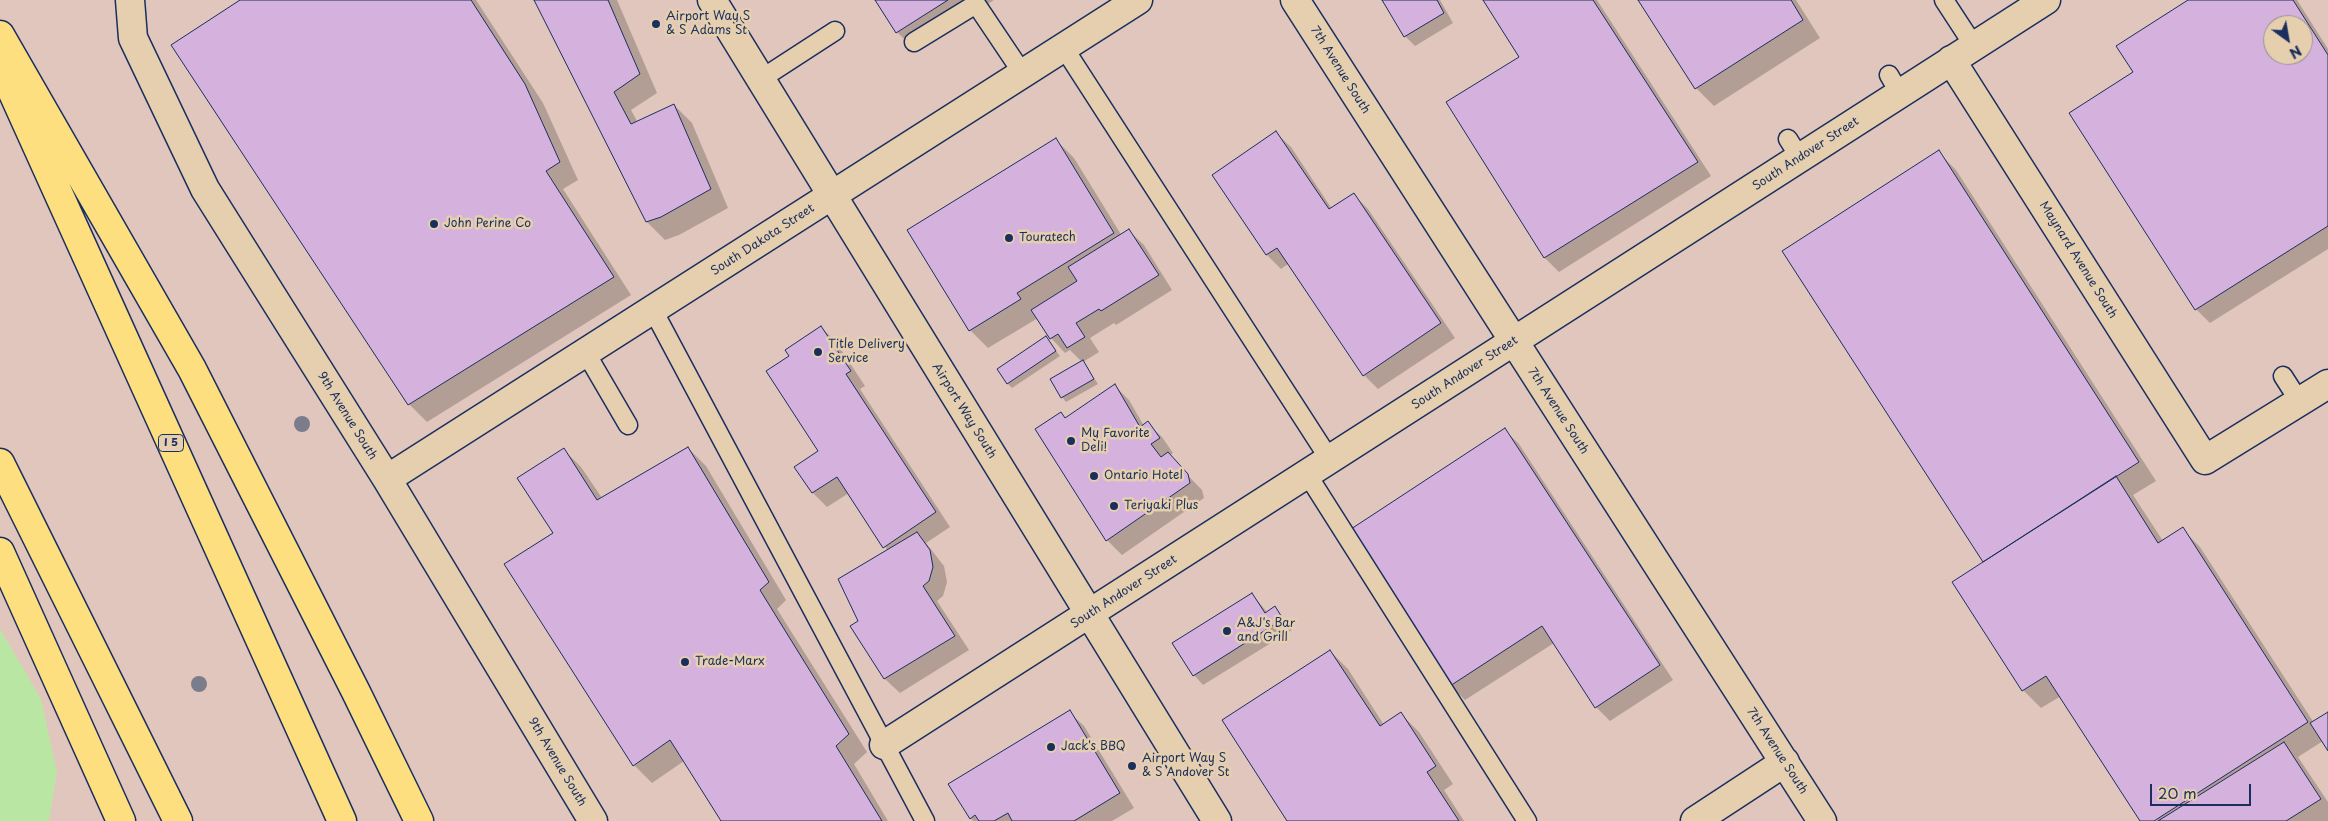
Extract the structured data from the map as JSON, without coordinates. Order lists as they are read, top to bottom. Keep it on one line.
{"streets":{"highway":["I 5"],"street":["7th Avenue South","South Andover Street","South Dakota Street","Maynard Avenue South","Airport Way South","9th Avenue South"]},"crossings":[["7th Avenue South","South Andover Street"],["South Andover Street","Maynard Avenue South"],["South Andover Street","Airport Way South"],["South Dakota Street","Airport Way South"],["South Dakota Street","9th Avenue South"]],"places":["Airport Way S & S Adams St","John Perine Co","Touratech","Title Delivery Service","My Favorite Deli!","Ontario Hotel","Teriyaki Plus","A&J's Bar and Grill","Trade-Marx","Jack's BBQ","Airport Way S & S Andover St"],"scale_bar":"20 m","north":"bottom right"}
